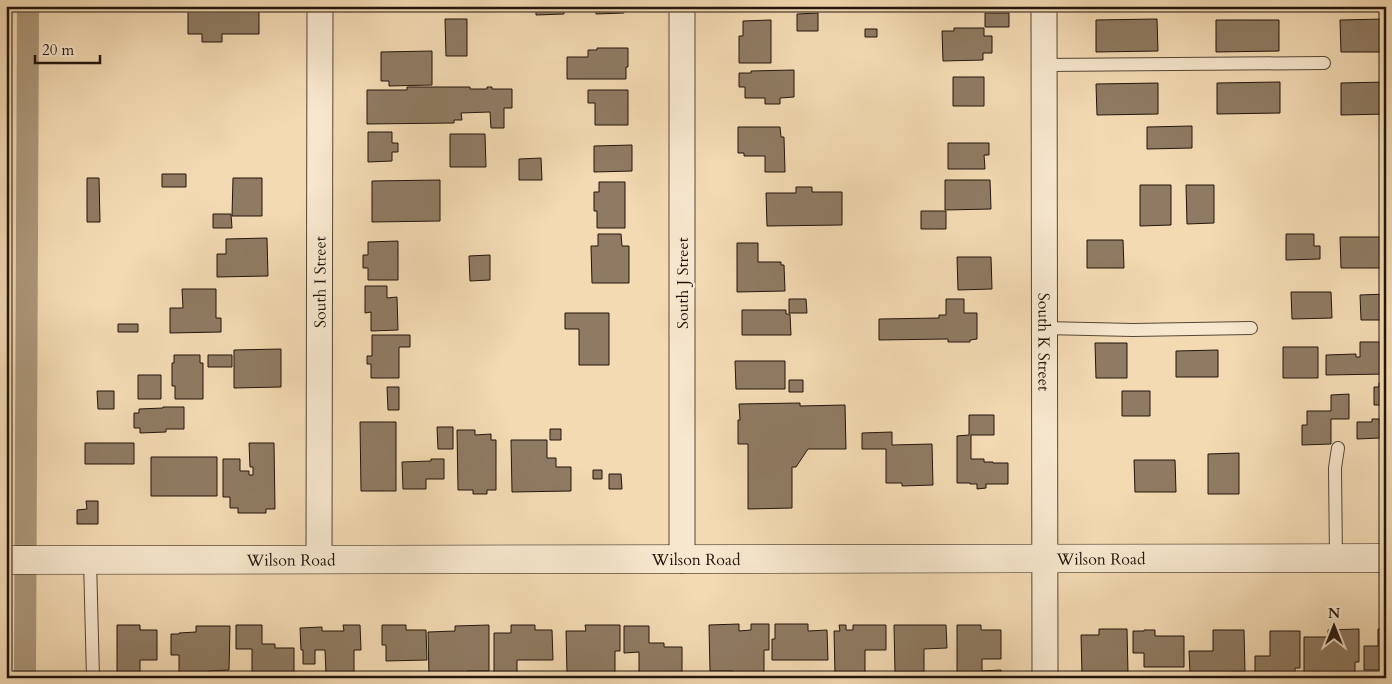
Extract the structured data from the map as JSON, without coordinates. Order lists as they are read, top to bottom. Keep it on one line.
{"streets":{"street":["South I Street","South J Street","South K Street","Wilson Road"]},"crossings":[["South I Street","Wilson Road"],["South J Street","Wilson Road"],["South K Street","Wilson Road"]],"scale_bar":"20 m","north":"top"}
